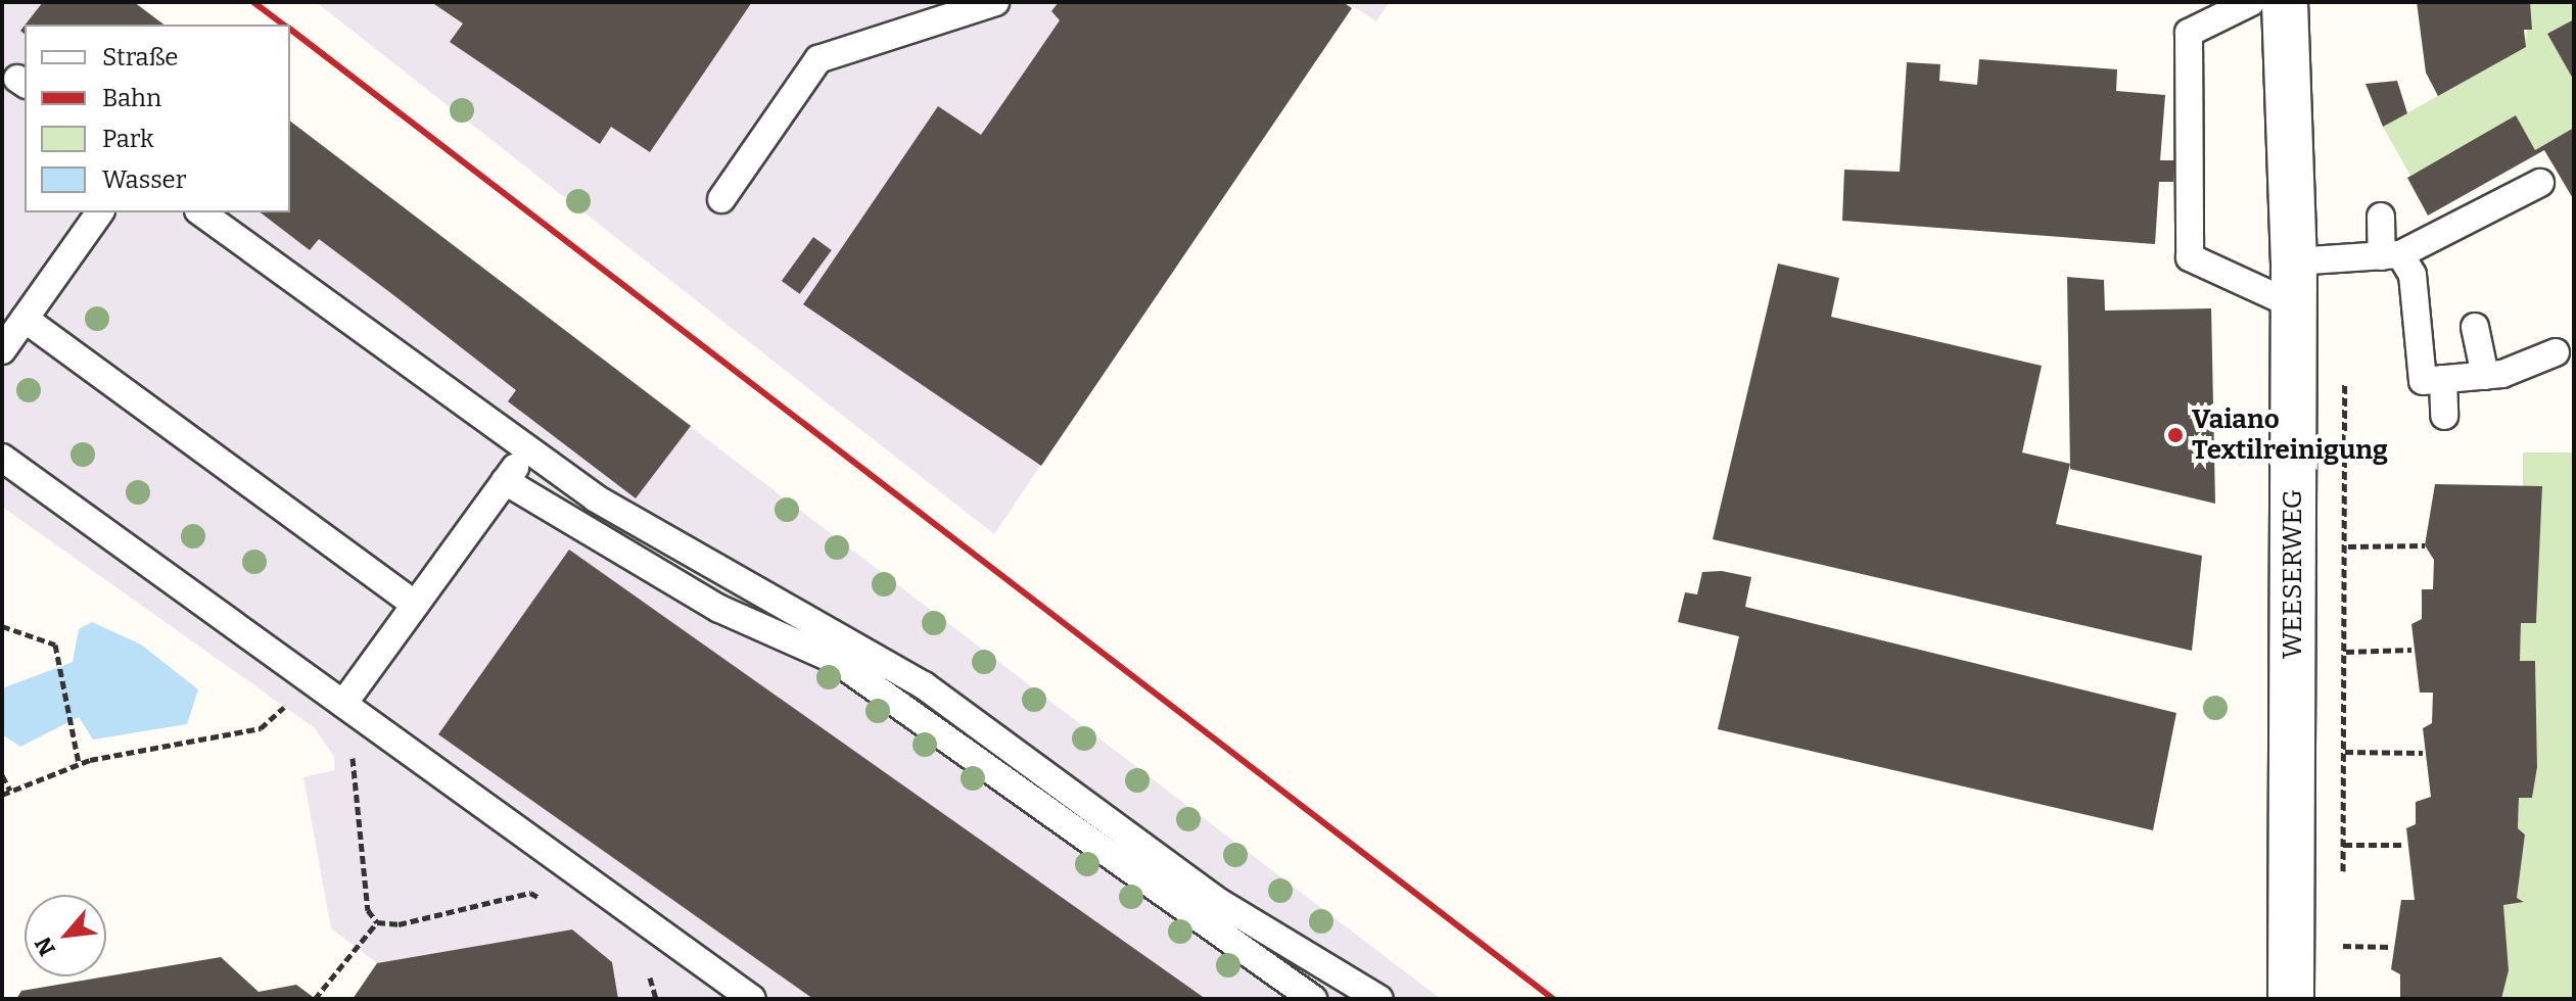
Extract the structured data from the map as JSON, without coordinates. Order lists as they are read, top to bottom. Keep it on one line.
{"streets":{"street":["WEESERWEG"]},"places":["Vaiano Textilreinigung"],"legend":["Straße","Bahn","Park","Wasser"],"north":"bottom left"}
